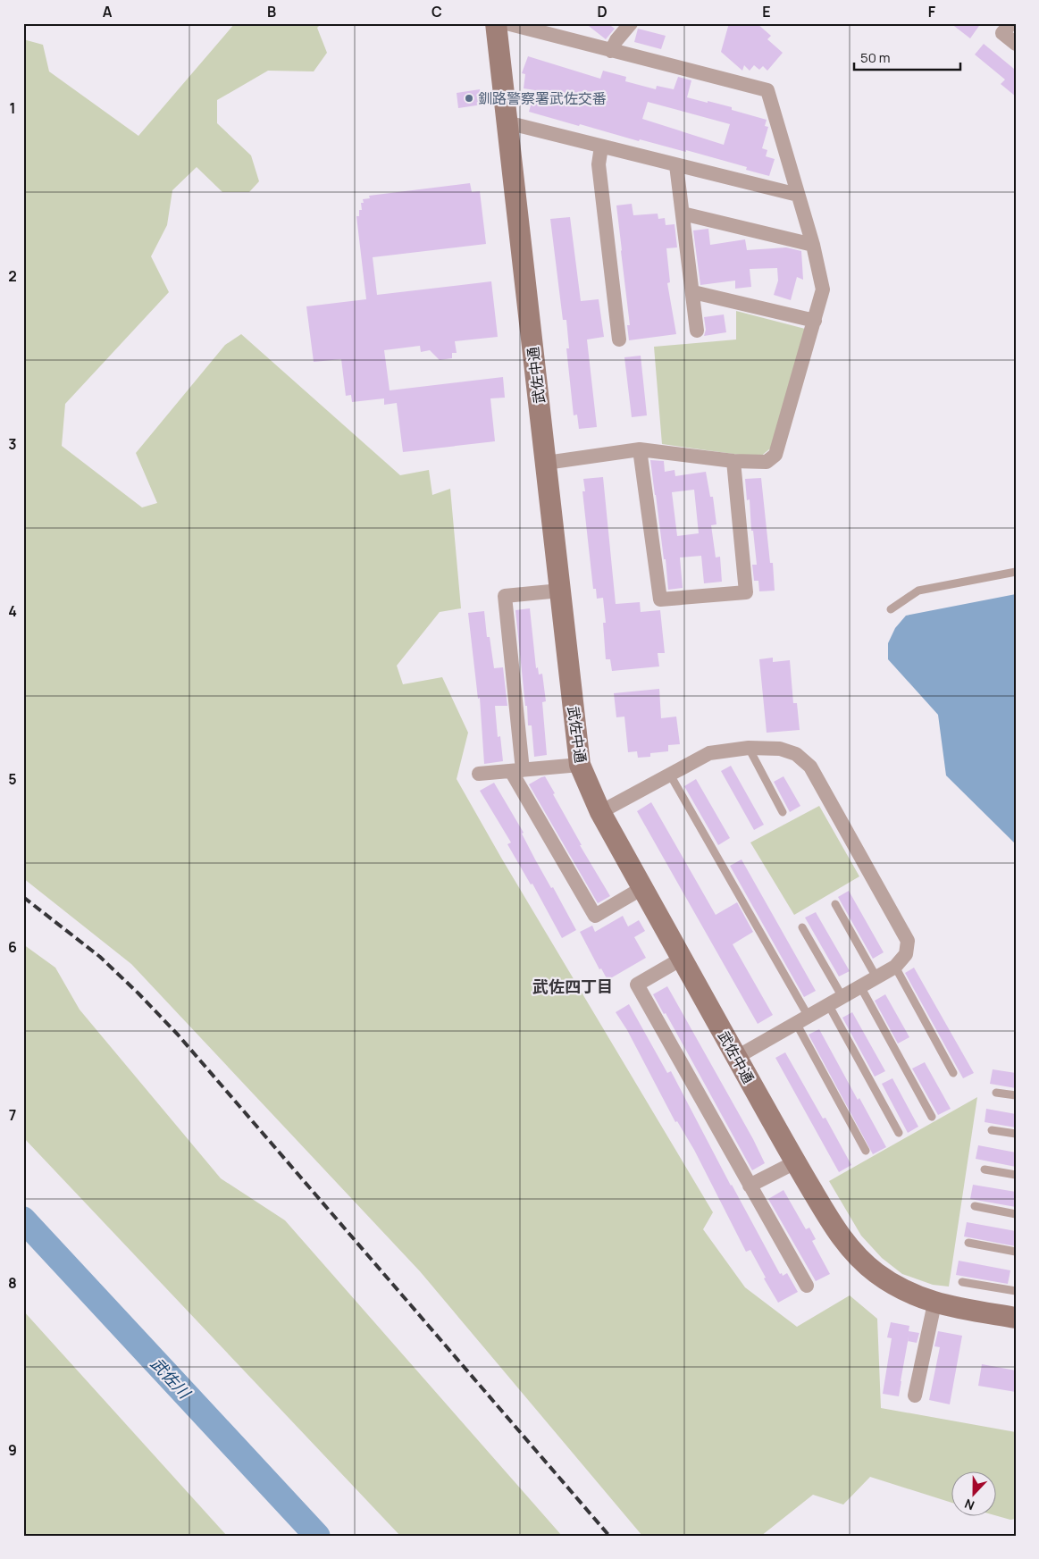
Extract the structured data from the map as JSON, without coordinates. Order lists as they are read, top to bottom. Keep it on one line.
{"streets":{"street":["武佐中通"]},"districts":["武佐四丁目"],"water":["武佐川"],"places":["釧路警察署武佐交番"],"scale_bar":"50 m","north":"bottom","grid":{"columns":["A","B","C","D","E","F"],"rows":["1","2","3","4","5","6","7","8","9"]}}
